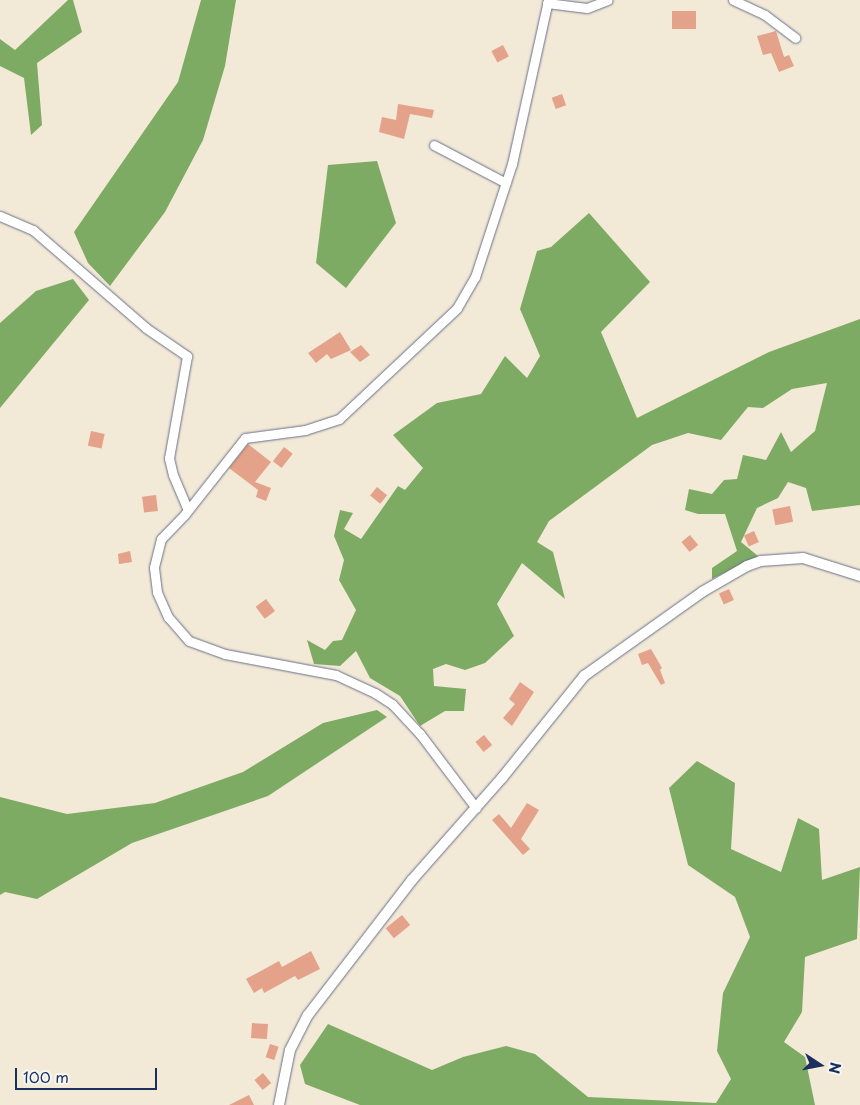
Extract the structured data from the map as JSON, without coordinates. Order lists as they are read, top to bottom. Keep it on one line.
{"scale_bar":"100 m","north":"right"}
